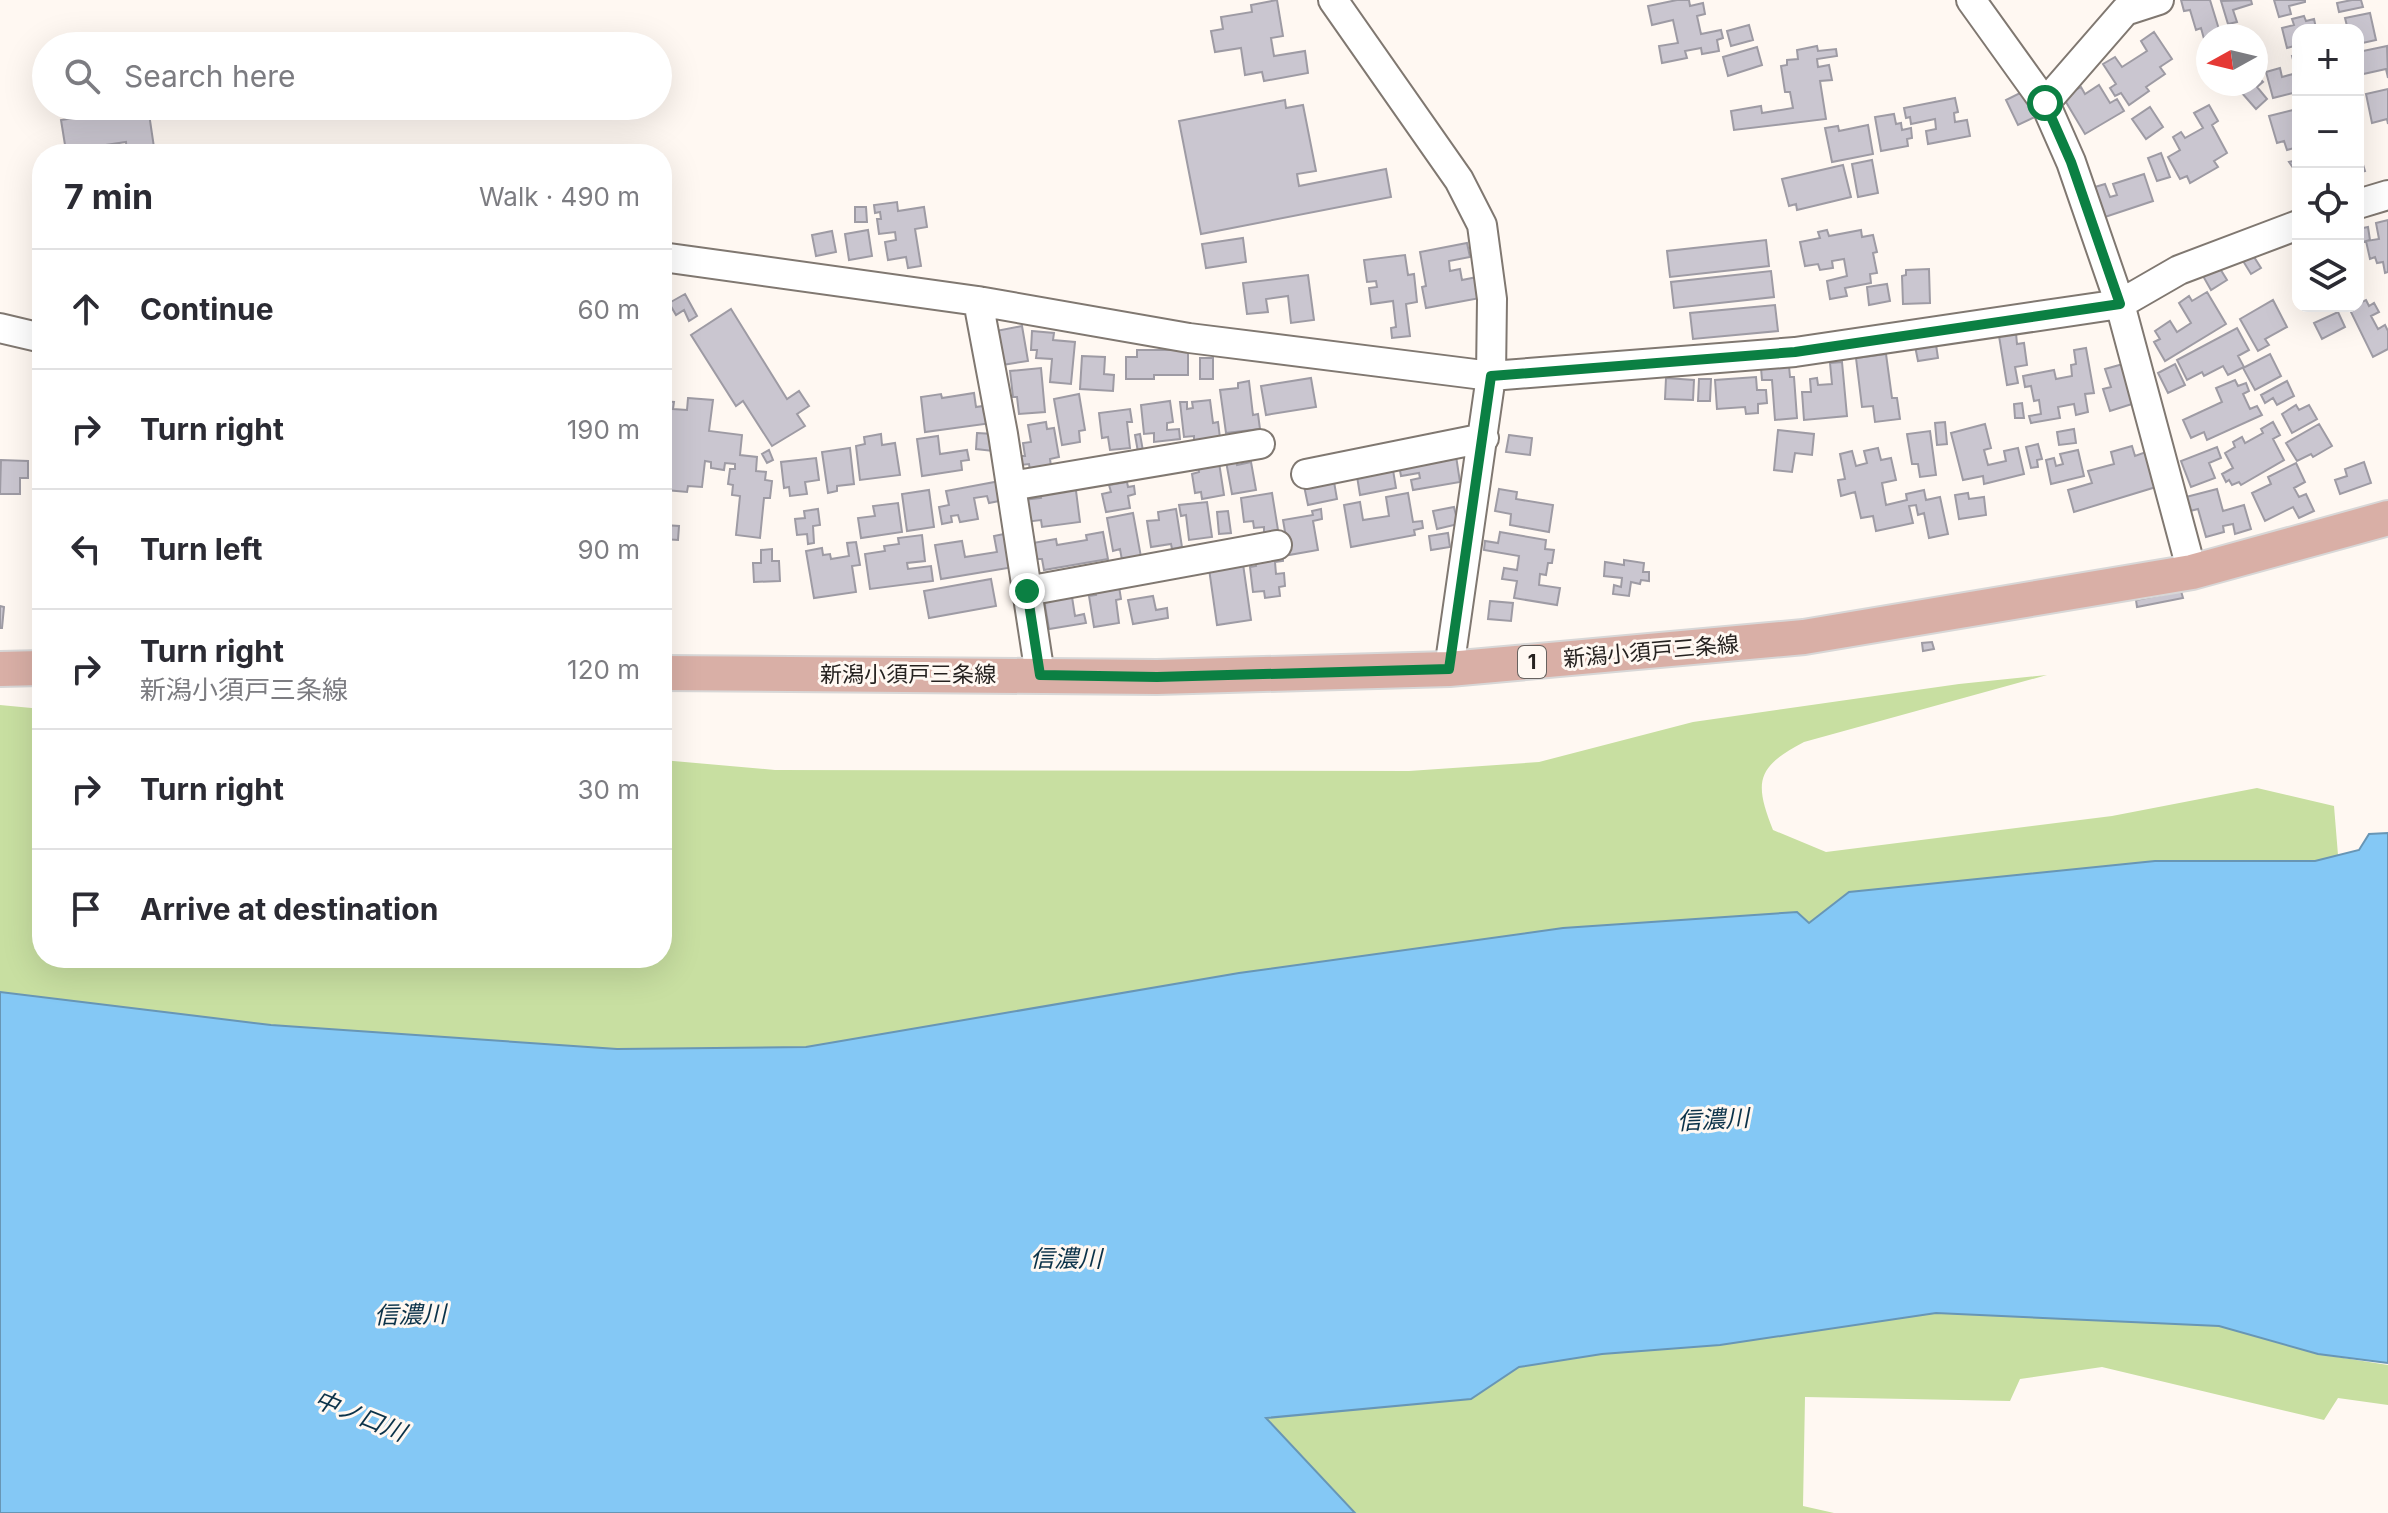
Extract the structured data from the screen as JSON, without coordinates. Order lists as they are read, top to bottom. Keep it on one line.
{"streets":{"main road":["新潟小須戸三条線","1"]},"water":["信濃川","中ノ口川"],"north":"left","page":{"map_buttons":["+","−"],"search":"Search here","heading":["7 min","Walk · 490 m"],"list":[["Continue","60 m"],["Turn right","190 m"],["Turn left","90 m"],["Turn right","新潟小須戸三条線","120 m"],["Turn right","30 m"],"Arrive at destination"]}}
